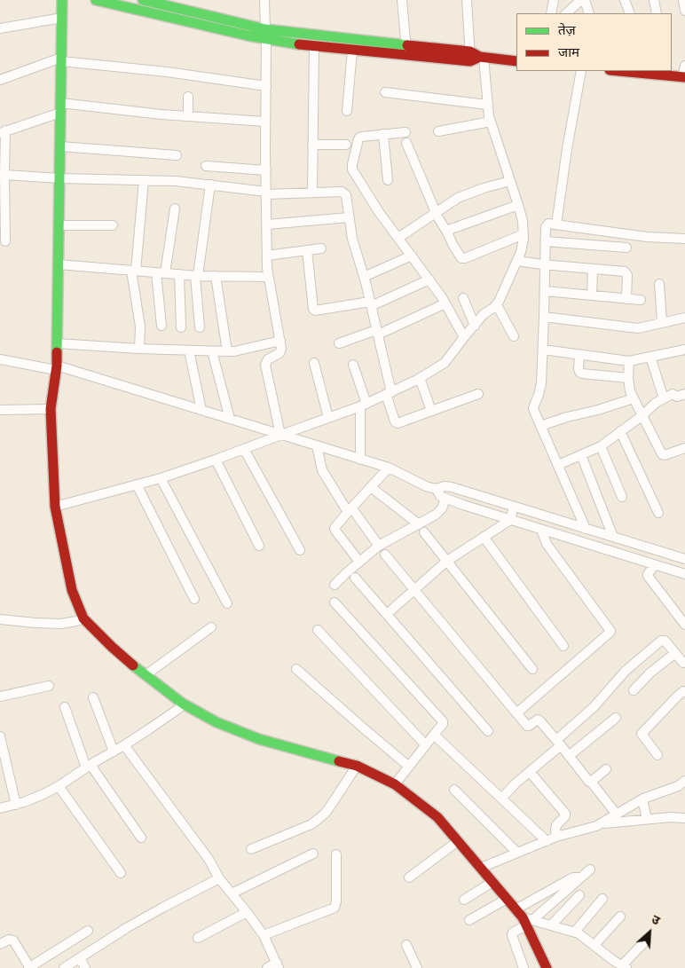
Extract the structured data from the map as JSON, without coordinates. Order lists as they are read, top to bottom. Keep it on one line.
{"legend":["तेज़","जाम"],"north":"top right"}
